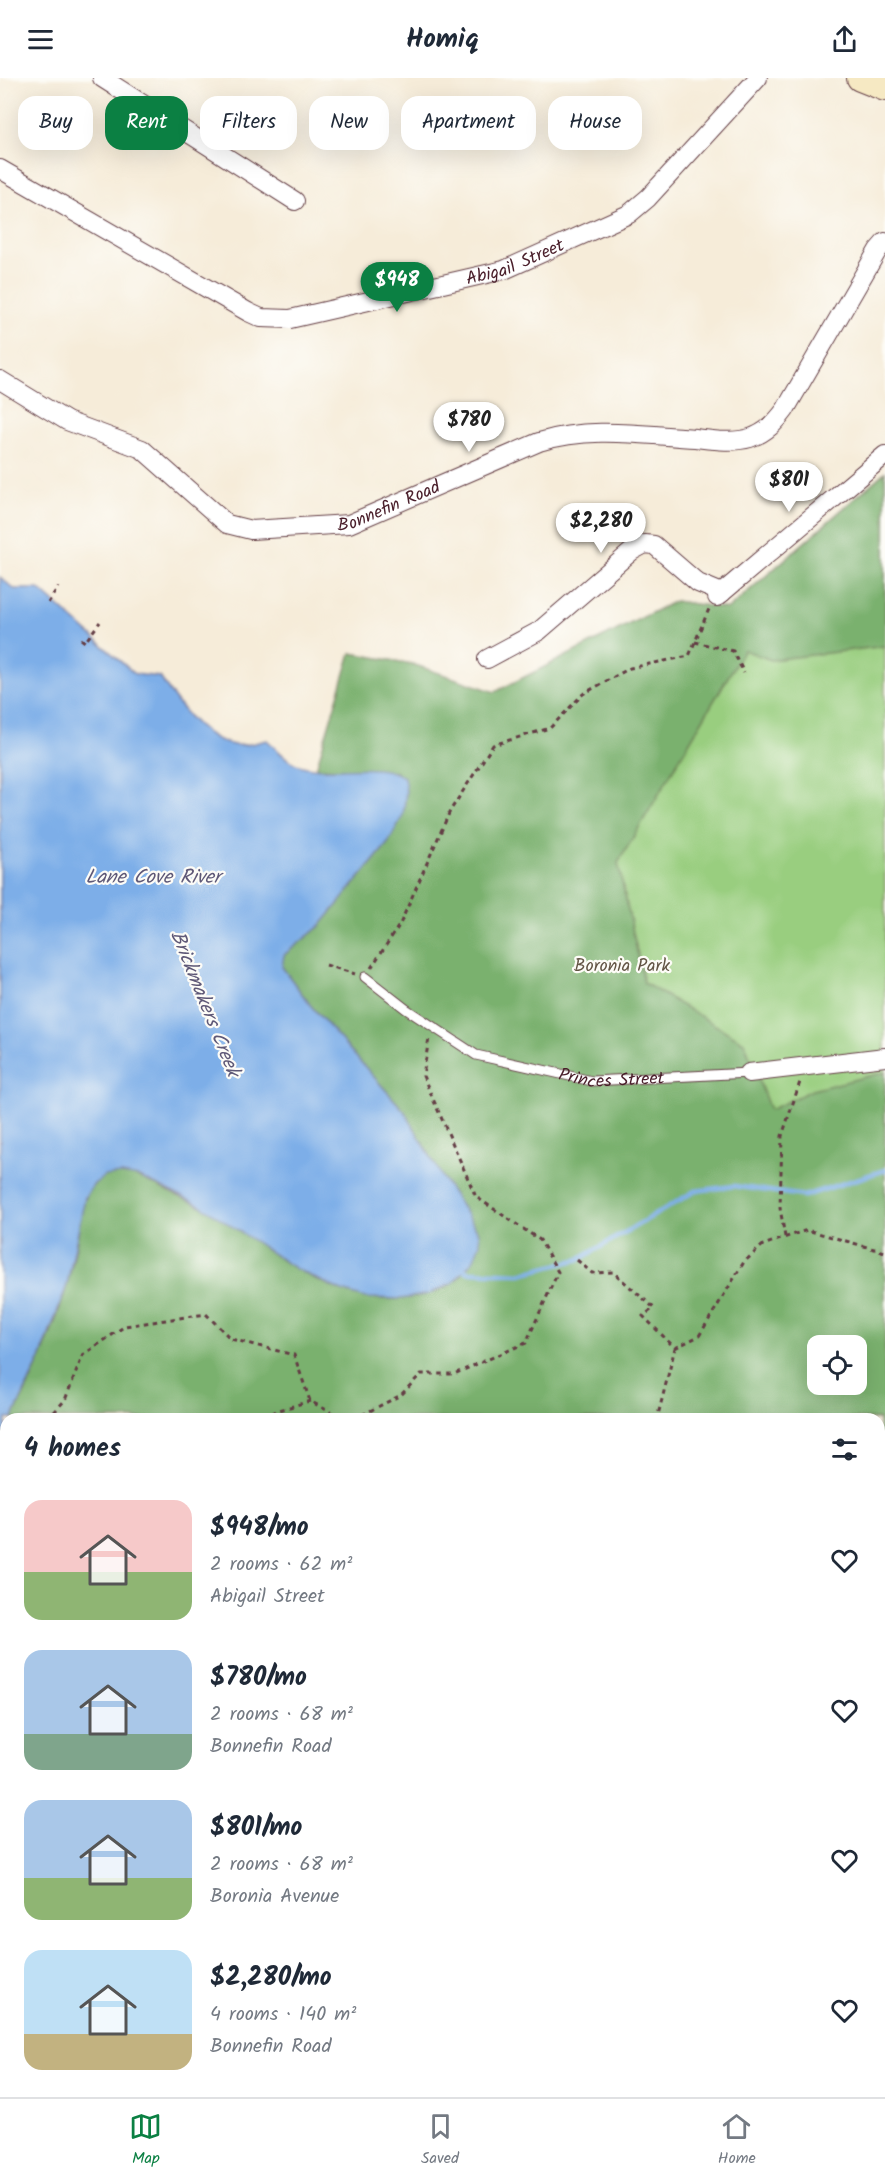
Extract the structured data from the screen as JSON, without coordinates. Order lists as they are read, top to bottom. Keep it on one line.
{"streets":{"street":["Abigail Street","Bonnefin Road","Princes Street"]},"water":["Lane Cove River","Brickmakers Creek"],"parks":["Boronia Park"],"page":{"header":"Homiq","chip":["Buy","Rent","Filters","New","Apartment","House"],"price":["$948","$780","$801","$2,280"],"heading":"4 homes","list":[{"name":"$948/mo","note":"2 rooms · 62 m² · Abigail Street"},{"name":"$780/mo","note":"2 rooms · 68 m² · Bonnefin Road"},{"name":"$801/mo","note":"2 rooms · 68 m² · Boronia Avenue"},{"name":"$2,280/mo","note":"4 rooms · 140 m² · Bonnefin Road"}],"tabs":["Map","Saved","Home"]}}
